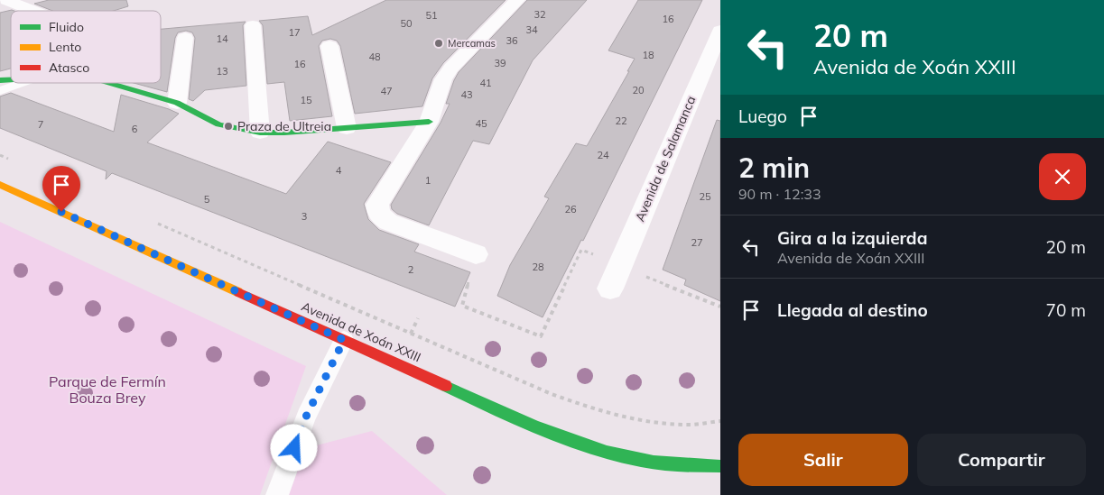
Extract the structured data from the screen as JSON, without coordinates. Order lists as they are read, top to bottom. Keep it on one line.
{"streets":{"street":["Avenida de Salamanca","Avenida de Xoán XXIII"]},"parks":["Parque de Fermín Bouza Brey"],"places":["Mercamas","Praza de Ultreia"],"house_numbers":["32","51","16","50","34","17","14","36","18","48","39","16","13","41","20","47","43","15","22","45","7","6","24","4","1","25","5","26","3","27","28","2"],"legend":["Fluido","Lento","Atasco"],"page":{"turn":["20 m","Avenida de Xoán XXIII"],"then":"Luego","heading":["2 min","90 m · 12:33"],"list":[{"name":"Gira a la izquierda","note":"Avenida de Xoán XXIII","value":"20 m"},{"name":"Llegada al destino","value":"70 m"}],"buttons":["Salir","Compartir"]}}
